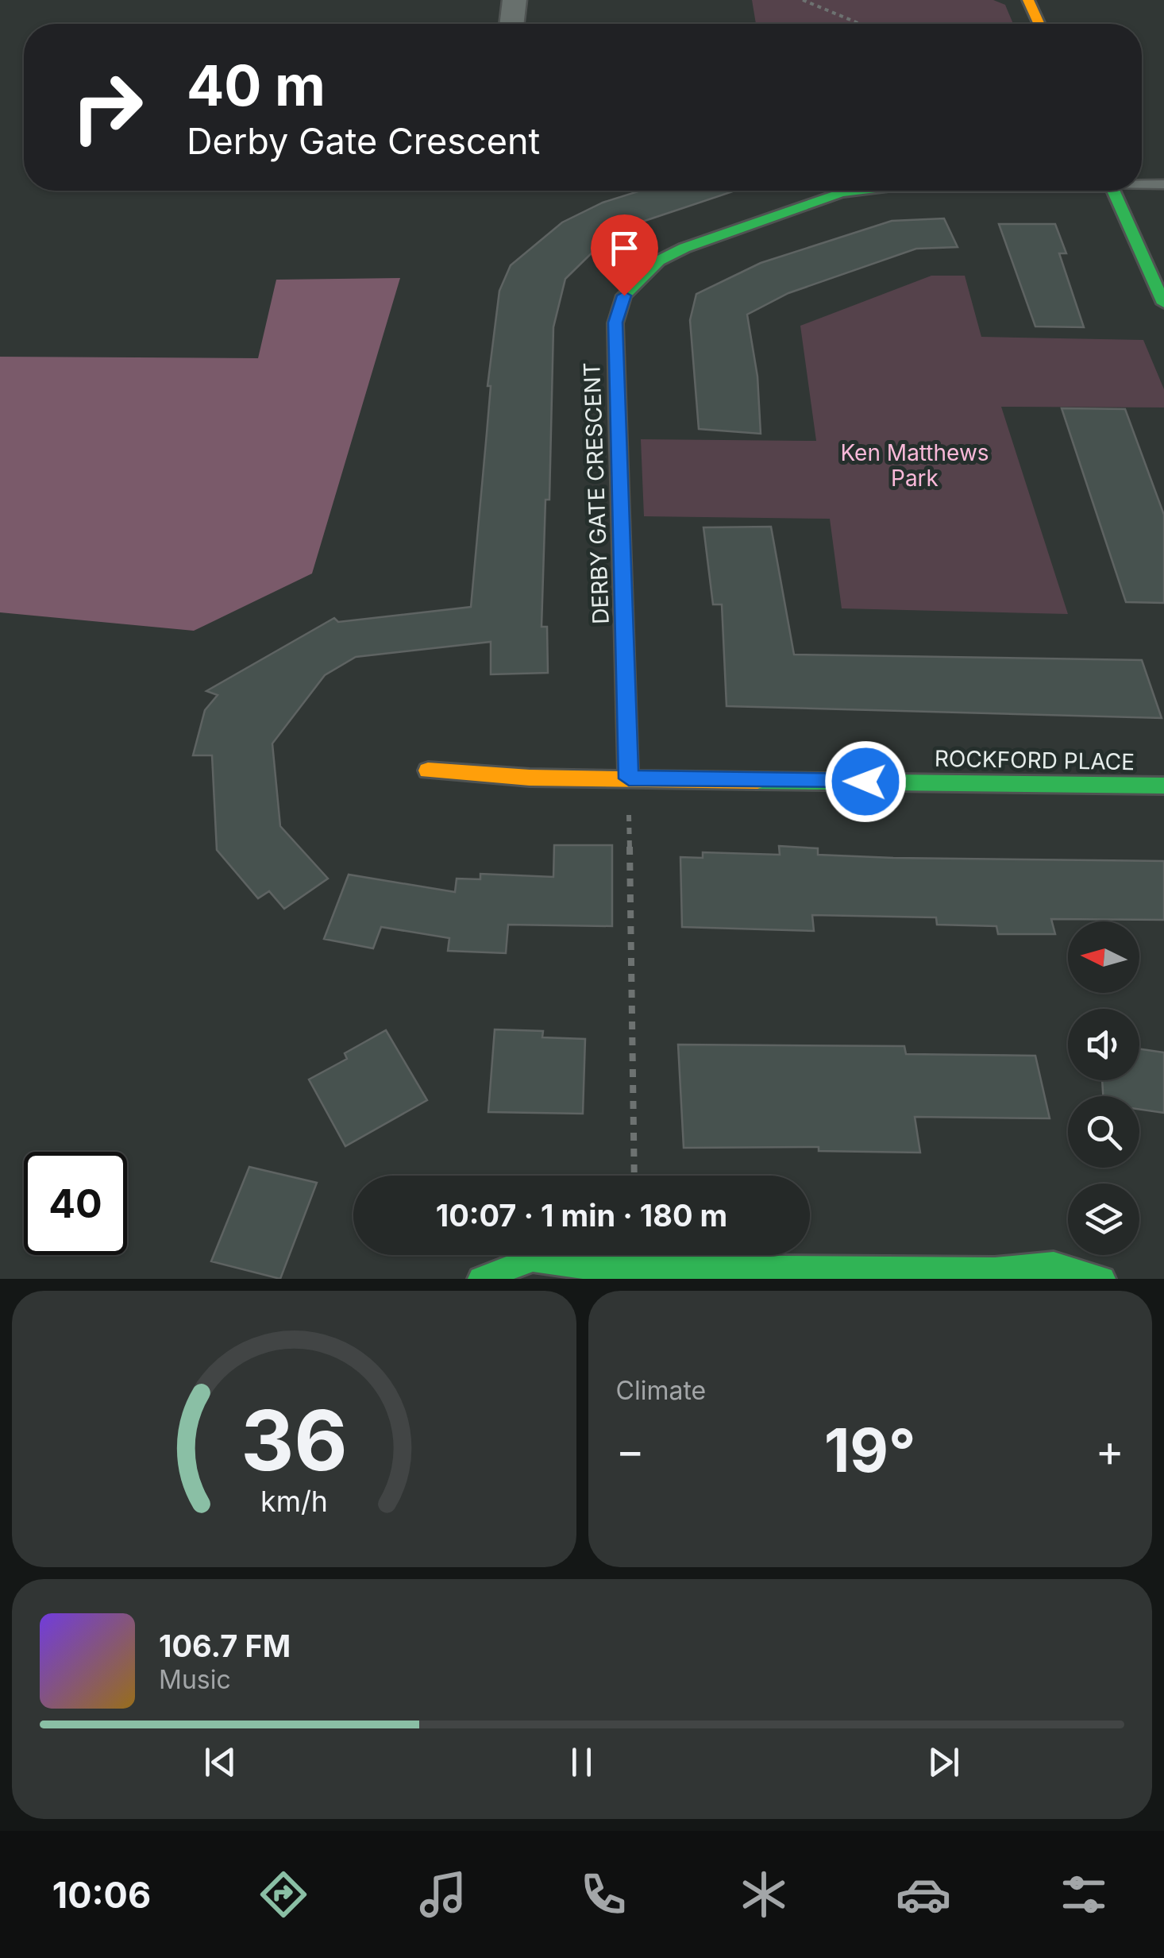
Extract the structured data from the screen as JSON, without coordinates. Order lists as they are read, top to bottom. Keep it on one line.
{"streets":{"street":["DERBY GATE CRESCENT","ROCKFORD PLACE"]},"crossings":[["DERBY GATE CRESCENT","ROCKFORD PLACE"]],"parks":["Ken Matthews Park"],"north":"left","page":{"turn":["40 m","Derby Gate Crescent"],"limit":"40","trip":"10:07 · 1 min · 180 m","tile":"Climate","heat":["−","19°","+"],"song":["106.7 FM","Music"],"tabs":"10:06","gauge":["36","km/h"]}}
